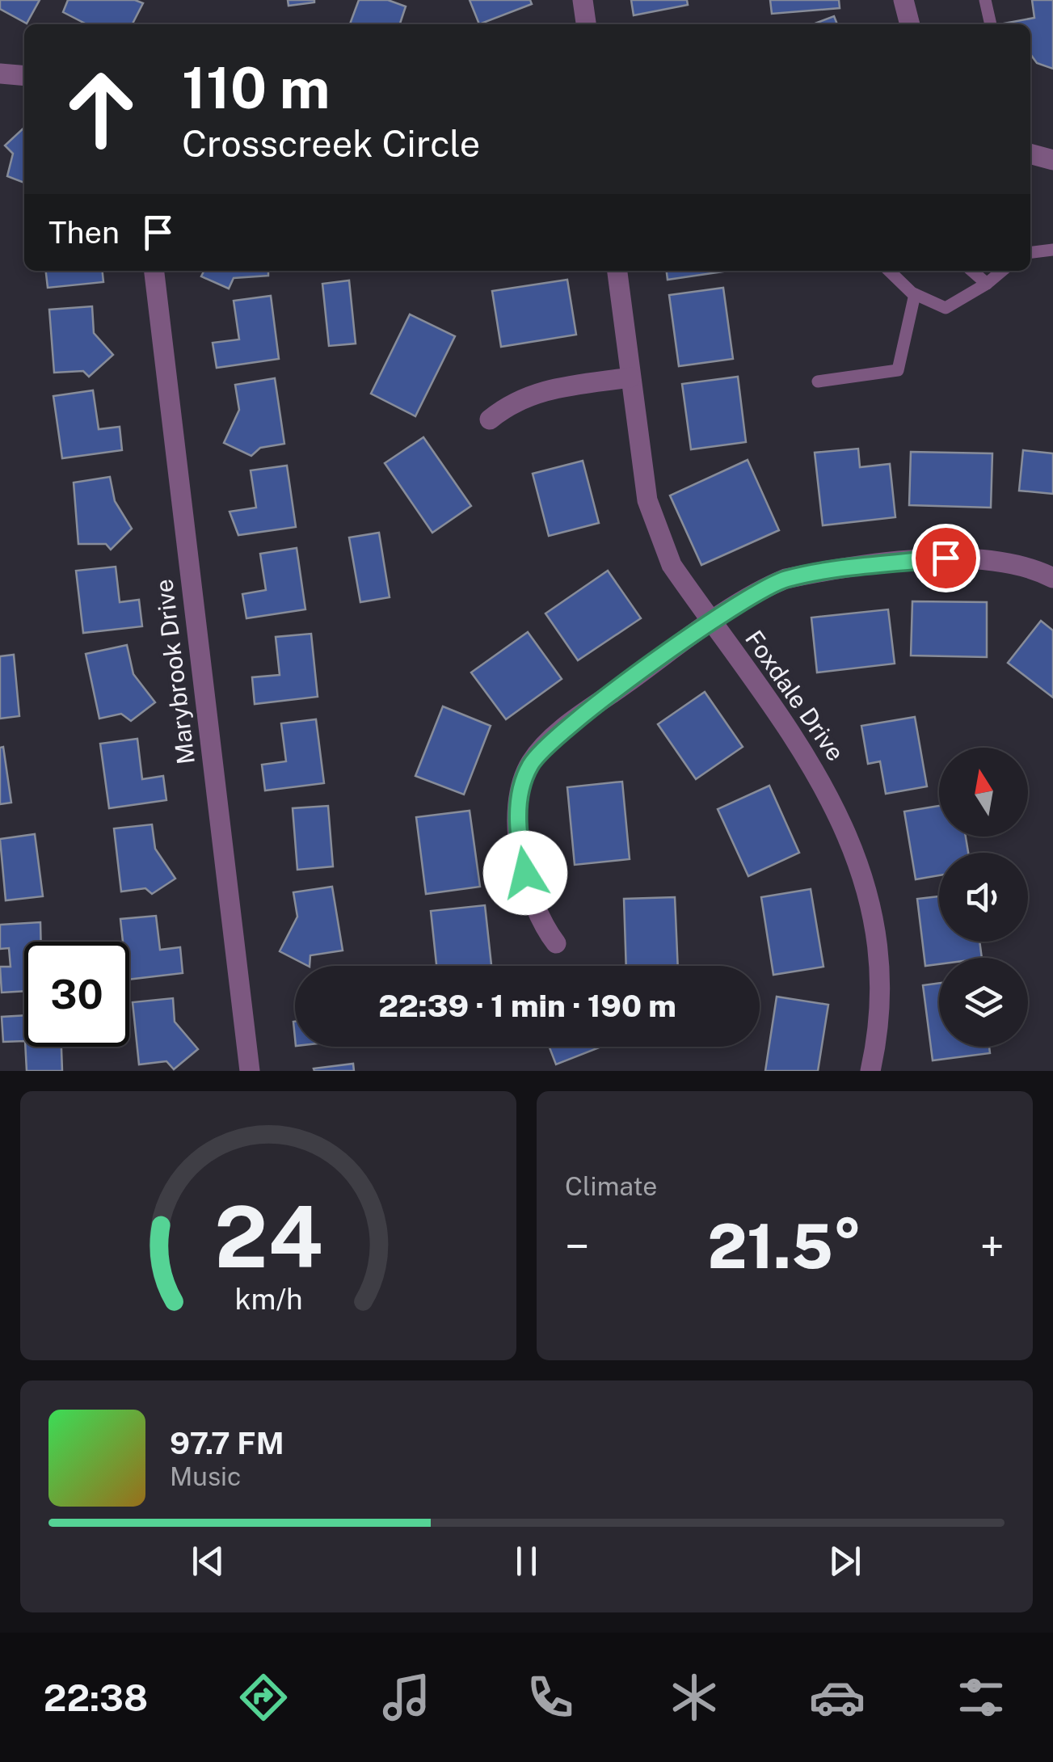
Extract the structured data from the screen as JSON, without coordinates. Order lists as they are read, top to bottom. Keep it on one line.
{"streets":{"street":["Marybrook Drive","Foxdale Drive"]},"north":"top","page":{"turn":["110 m","Crosscreek Circle"],"then":"Then","limit":"30","trip":"22:39 · 1 min · 190 m","tile":"Climate","heat":["−","21.5°","+"],"song":["97.7 FM","Music"],"tabs":"22:38","gauge":["24","km/h"]}}
